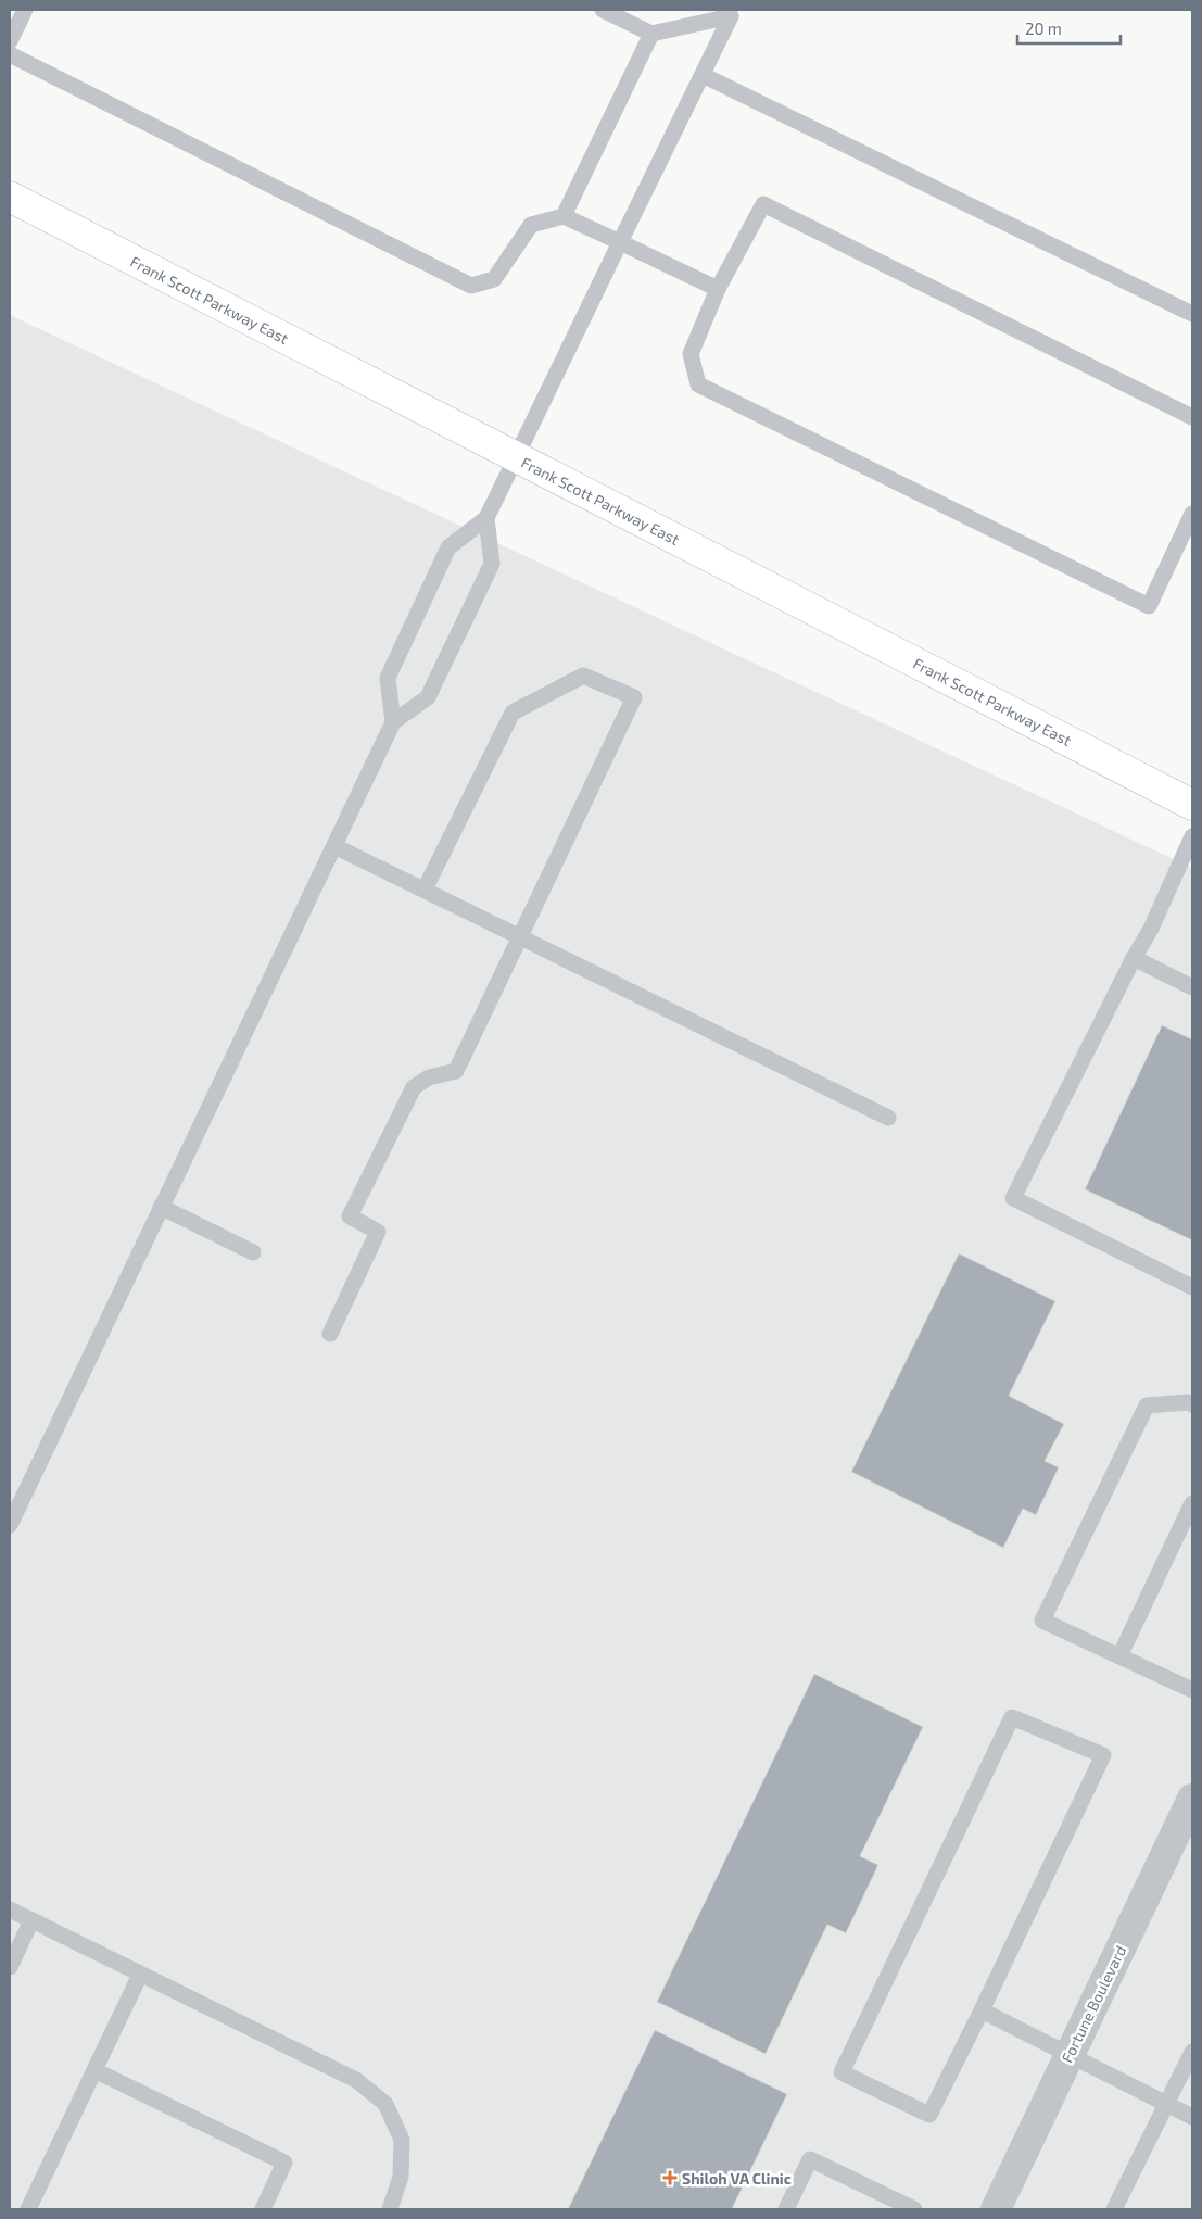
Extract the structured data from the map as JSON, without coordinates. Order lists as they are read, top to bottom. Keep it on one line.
{"streets":{"main road":["Frank Scott Parkway East"],"street":["Fortune Boulevard"]},"places":{"health":["Shiloh VA Clinic"]},"scale_bar":"20 m"}
